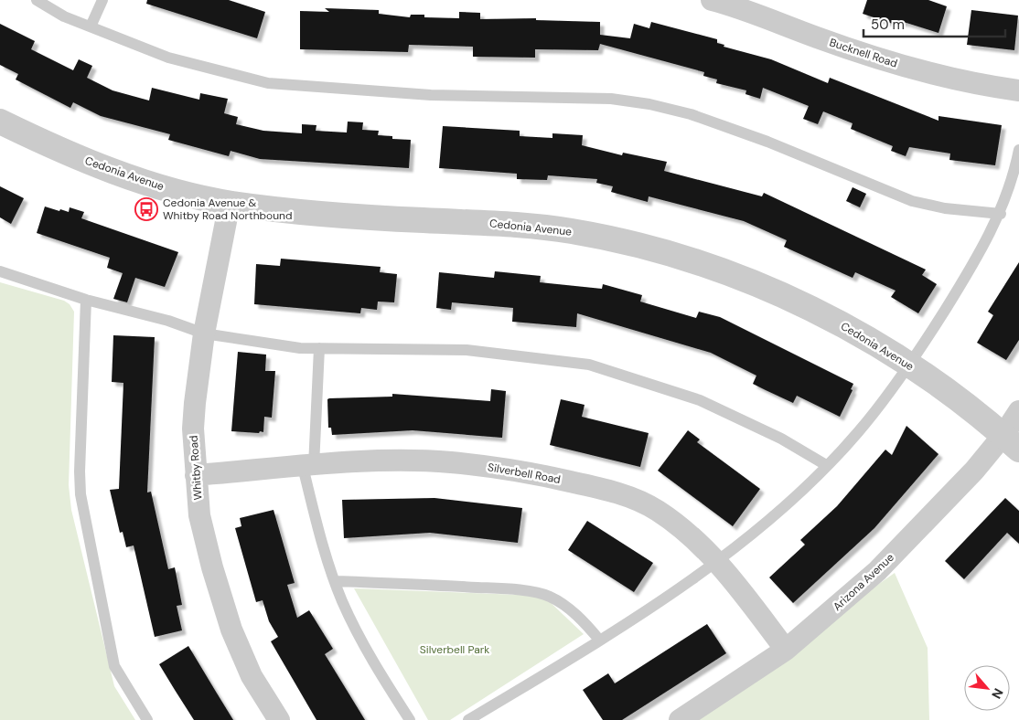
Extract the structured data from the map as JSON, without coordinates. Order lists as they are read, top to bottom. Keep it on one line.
{"streets":{"street":["Bucknell Road","Cedonia Avenue","Whitby Road","Silverbell Road","Arizona Avenue"]},"crossings":[["Cedonia Avenue","Whitby Road"],["Cedonia Avenue","Arizona Avenue"],["Whitby Road","Silverbell Road"],["Silverbell Road","Arizona Avenue"]],"parks":["Silverbell Park"],"places":{"bus stop":["Cedonia Avenue & Whitby Road Northbound"]},"scale_bar":"50 m","north":"bottom right"}
